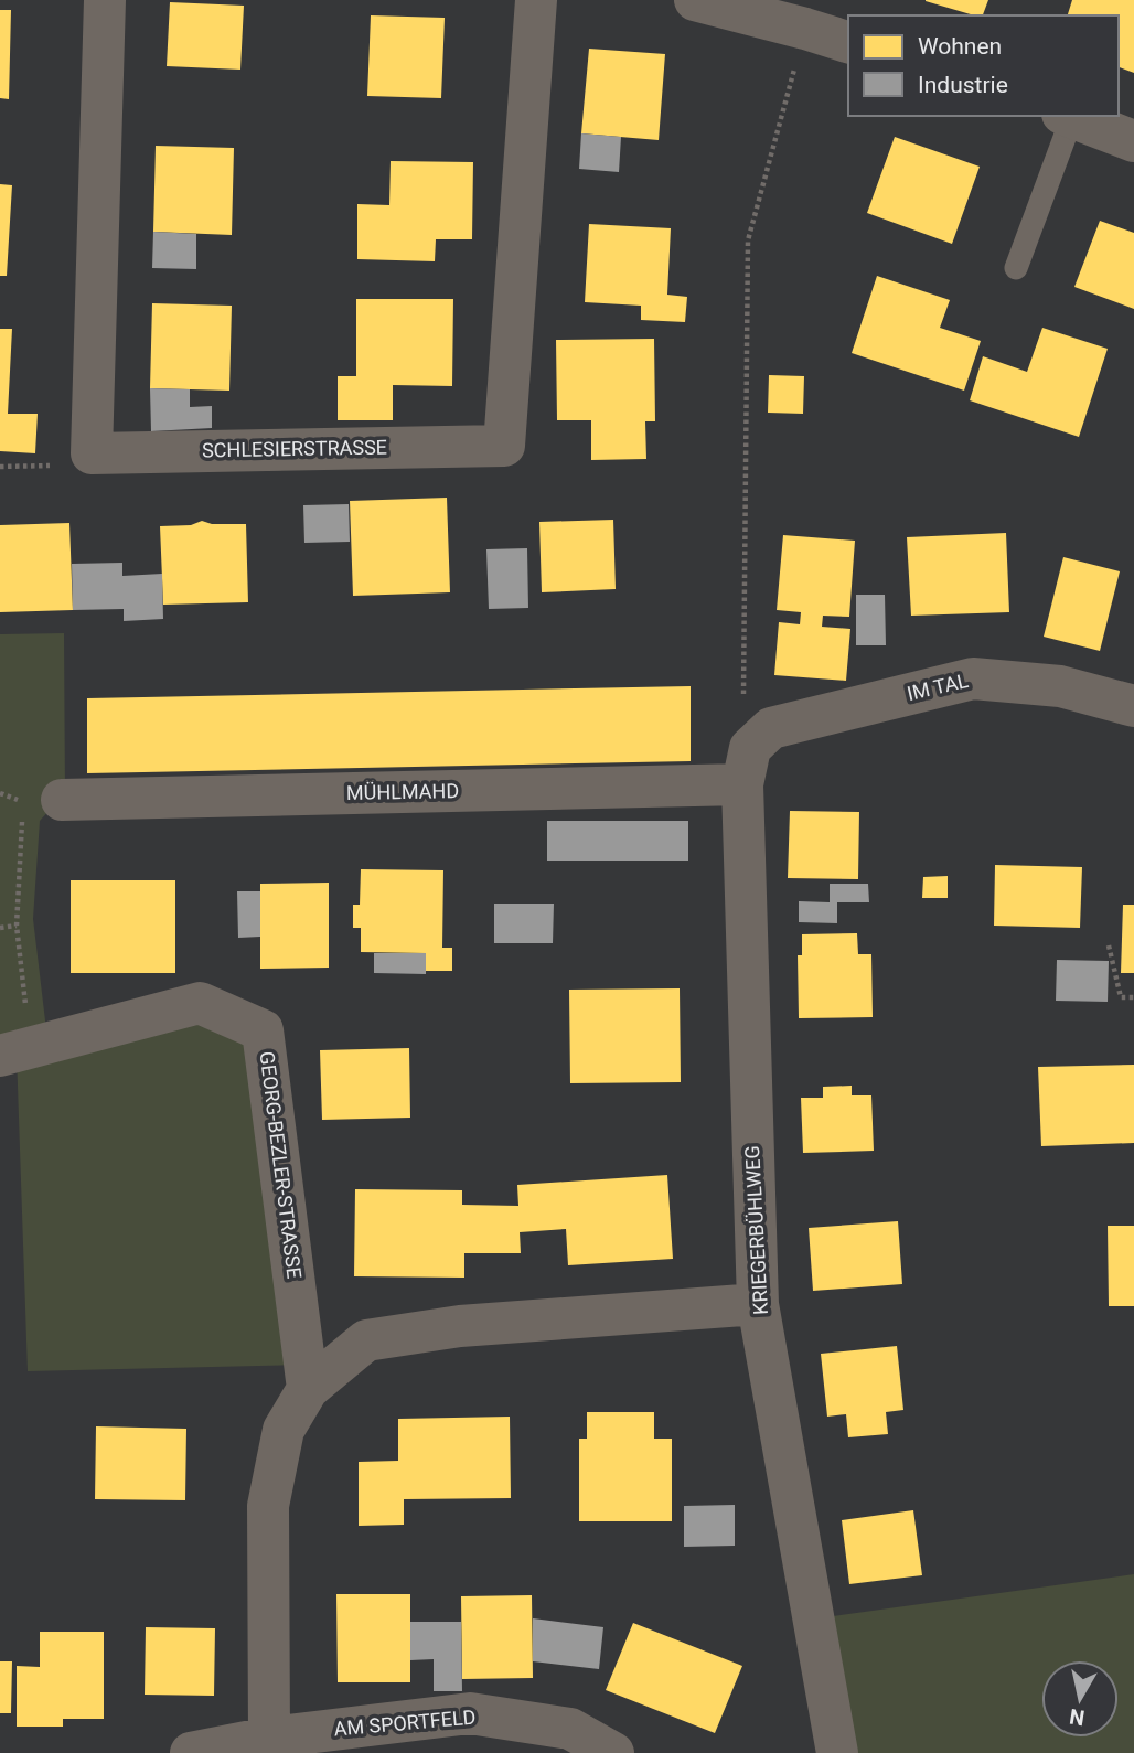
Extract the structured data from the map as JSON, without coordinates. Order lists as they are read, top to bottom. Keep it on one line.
{"streets":{"street":["SCHLESIERSTRASSE","IM TAL","MÜHLMAHD","GEORG-BEZLER-STRASSE","KRIEGERBÜHLWEG","AM SPORTFELD"]},"crossings":[["IM TAL","MÜHLMAHD"],["IM TAL","KRIEGERBÜHLWEG"],["MÜHLMAHD","KRIEGERBÜHLWEG"]],"legend":["Wohnen","Industrie"],"north":"bottom"}
